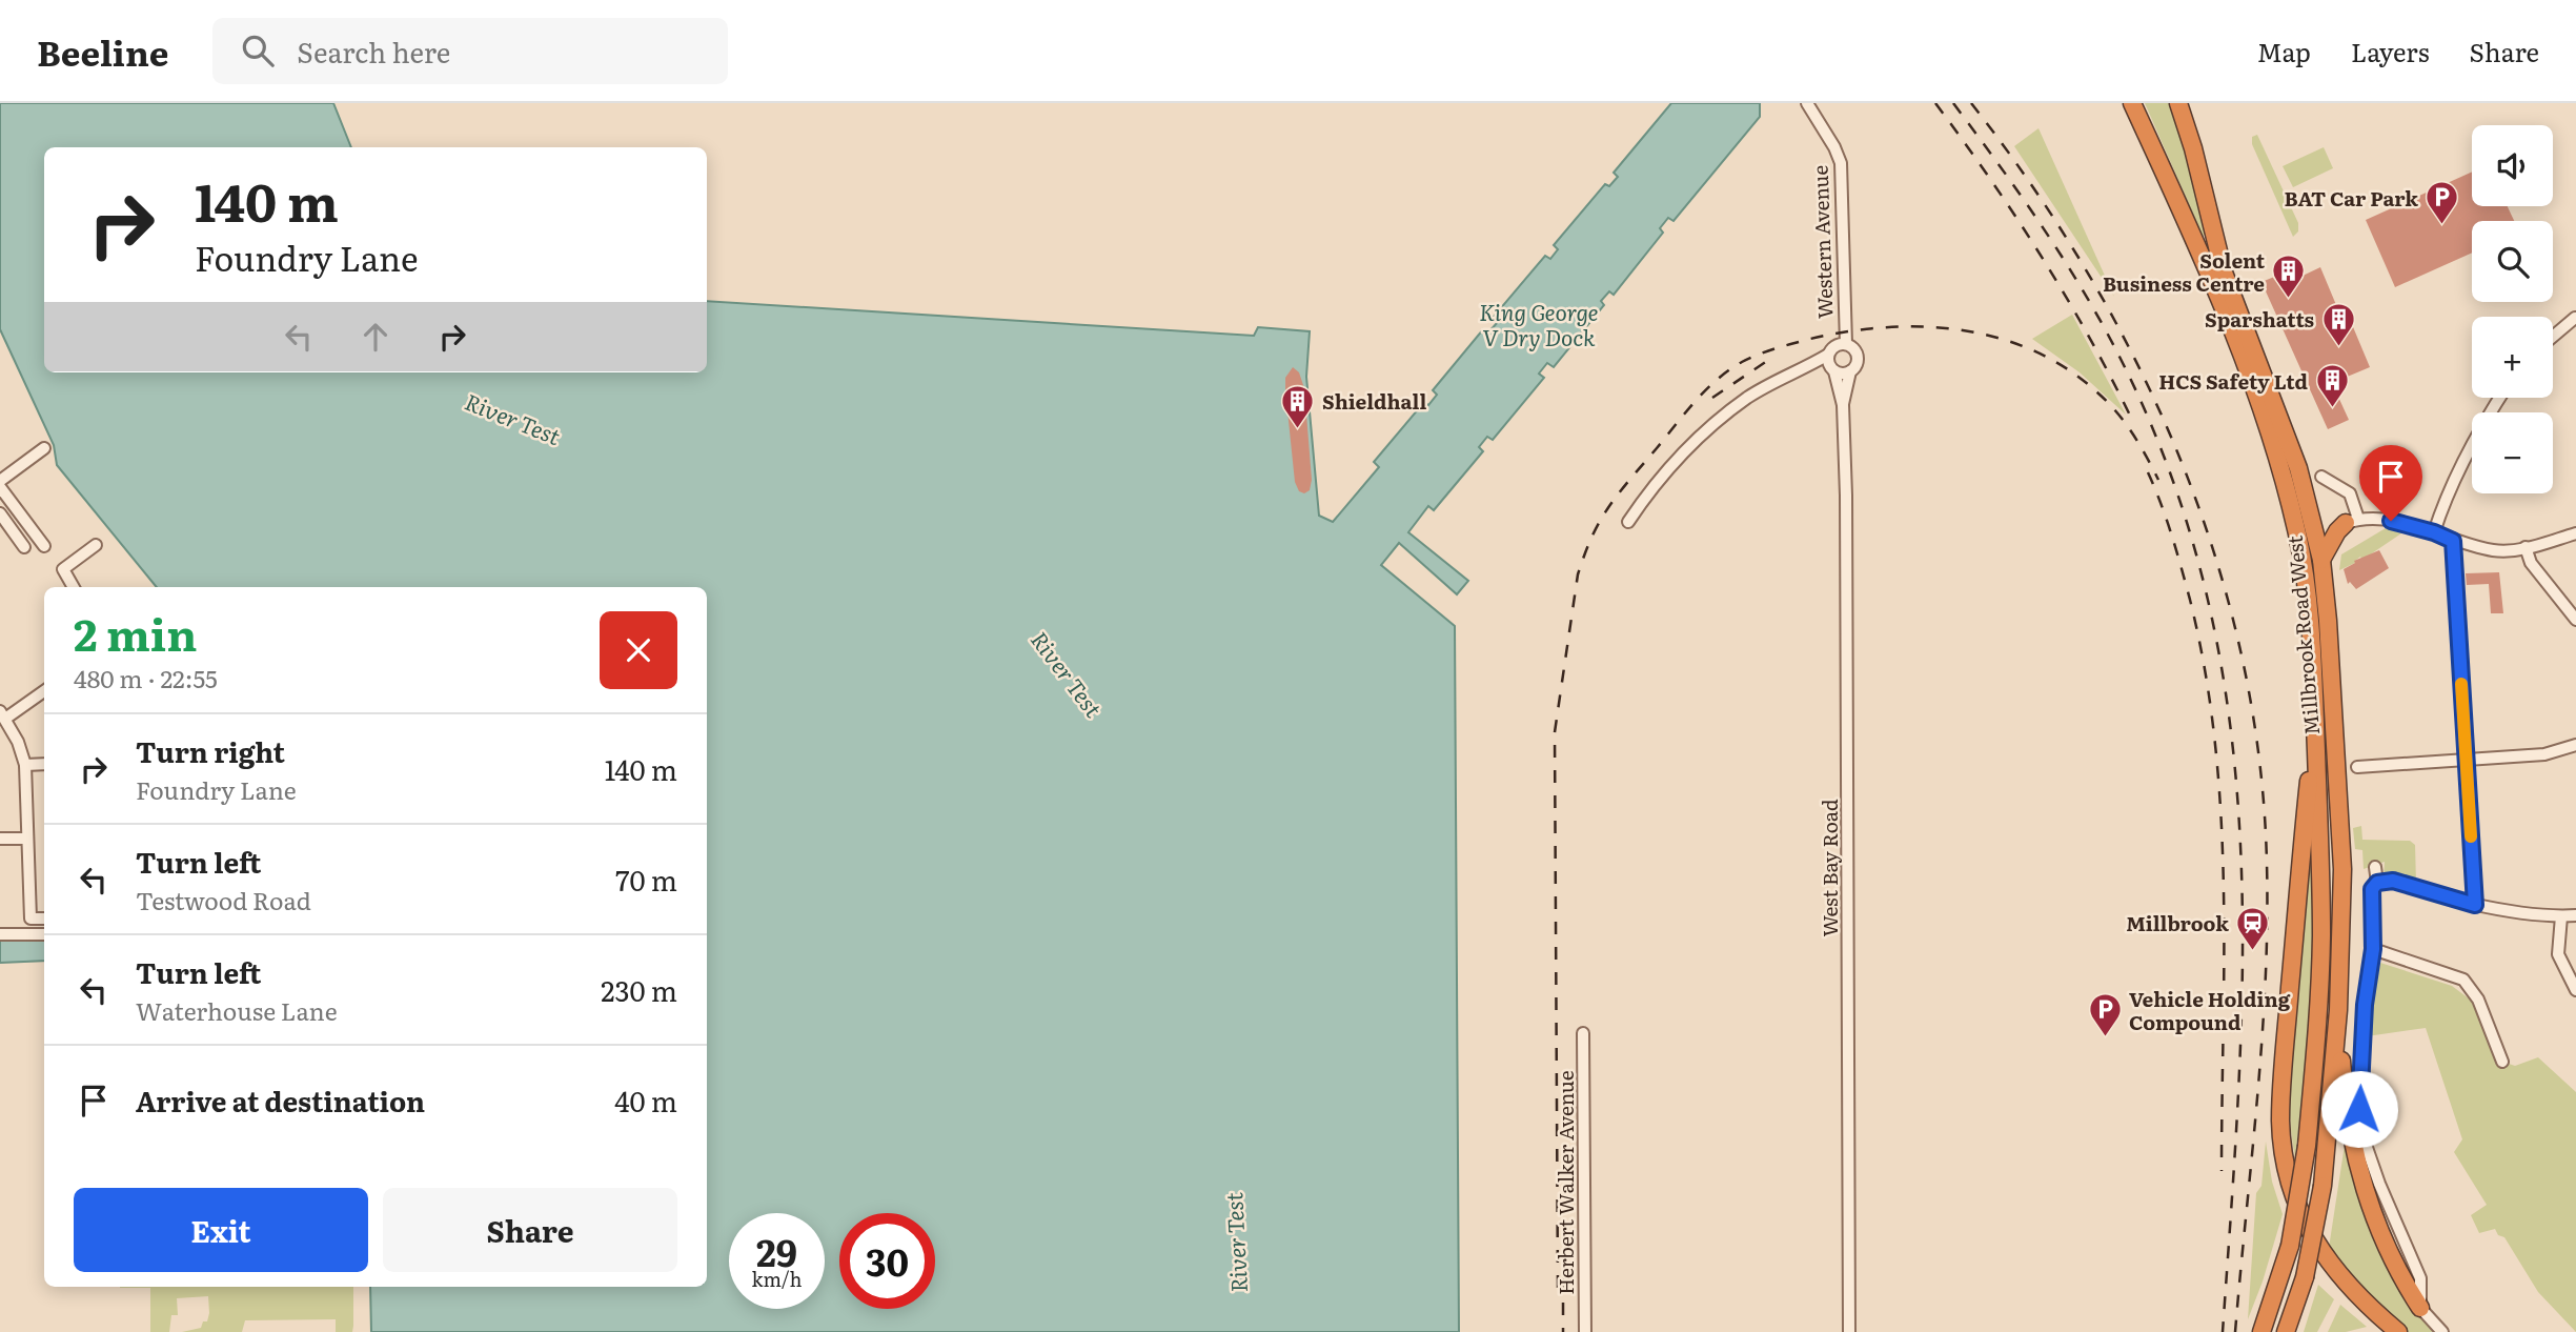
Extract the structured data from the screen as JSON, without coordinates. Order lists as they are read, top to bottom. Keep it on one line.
{"streets":{"highway":["Millbrook Road West"],"street":["Western Avenue","West Bay Road","Herbert Walker Avenue"]},"crossings":[["Western Avenue","West Bay Road"]],"water":["King George V Dry Dock","River Test"],"places":{"parking":["BAT Car Park","Vehicle Holding Compound"],"building":["Solent Business Centre","Sparshatts","HCS Safety Ltd","Shieldhall"],"station":["Millbrook"]},"page":{"header":"Beeline","search":"Search here","nav":["Map","Layers","Share"],"map_buttons":["+","−"],"turn":["140 m","Foundry Lane"],"heading":["2 min","480 m · 22:55"],"list":[{"name":"Turn right","note":"Foundry Lane","value":"140 m"},{"name":"Turn left","note":"Testwood Road","value":"70 m"},{"name":"Turn left","note":"Waterhouse Lane","value":"230 m"},{"name":"Arrive at destination","value":"40 m"}],"buttons":["Exit","Share"],"speed":"29 km/h","limit":"30"}}
